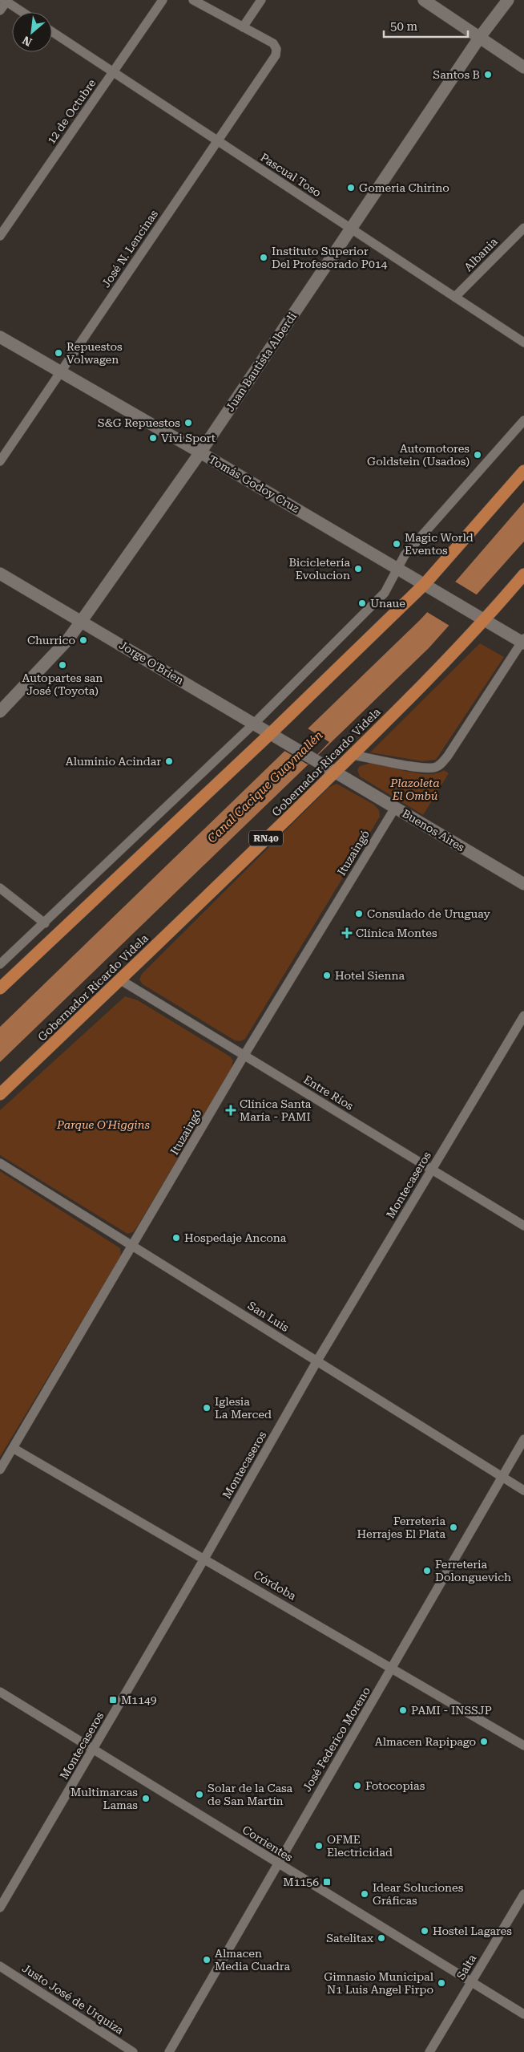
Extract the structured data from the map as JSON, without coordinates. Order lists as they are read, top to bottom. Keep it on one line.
{"streets":{"highway":["Gobernador Ricardo Videla","RN40"],"street":["12 de Octubre","Pascual Toso","José N. Lencinas","Albania","Juan Bautista Alberdi","Tomás Godoy Cruz","Jorge O'Brien","Buenos Aires","Ituzaingó","Entre Ríos","Montecaseros","San Luis","Córdoba","José Federico Moreno","Corrientes","Salta","Justo José de Urquiza"]},"crossings":[["12 de Octubre","Pascual Toso"],["Pascual Toso","José N. Lencinas"],["Pascual Toso","Albania"],["Pascual Toso","Juan Bautista Alberdi"],["José N. Lencinas","Tomás Godoy Cruz"],["Juan Bautista Alberdi","Tomás Godoy Cruz"],["Juan Bautista Alberdi","Jorge O'Brien"],["Tomás Godoy Cruz","Gobernador Ricardo Videla"],["Jorge O'Brien","Buenos Aires"],["Gobernador Ricardo Videla","Buenos Aires"],["Gobernador Ricardo Videla","Entre Ríos"],["Buenos Aires","Ituzaingó"],["Ituzaingó","Entre Ríos"],["Ituzaingó","San Luis"],["Ituzaingó","Córdoba"],["Entre Ríos","Montecaseros"],["Montecaseros","San Luis"],["Montecaseros","Córdoba"],["Montecaseros","Corrientes"],["San Luis","José Federico Moreno"],["Córdoba","José Federico Moreno"],["José Federico Moreno","Corrientes"],["Corrientes","Salta"]],"water":["Canal Cacique Guaymallén"],"parks":["Plazoleta El Ombú","Parque O'Higgins"],"places":{"other":["Santos B","Gomeria Chirino","Instituto Superior Del Profesorado P014","Repuestos Volwagen","S&G Repuestos","Vivi Sport","Automotores Goldstein (Usados)","Magic World Eventos","Bicicletería Evolucion","Unaue","Churrico","Autopartes san José (Toyota)","Aluminio Acindar","Consulado de Uruguay","Hotel Sienna","Hospedaje Ancona","Iglesia La Merced","Ferreteria Herrajes El Plata","Ferreteria Dolonguevich","PAMI - INSSJP","Almacen Rapipago","Fotocopias","Solar de la Casa de San Martín","Multimarcas Lamas","OFME Electricidad","Idear Soluciones Gráficas","Hostel Lagares","Satelitax","Almacen Media Cuadra","Gimnasio Municipal N1 Luis Angel Firpo"],"health":["Clínica Montes","Clínica Santa María - PAMI"],"transit":["M1149","M1156"]},"scale_bar":"50 m","north":"bottom left"}
